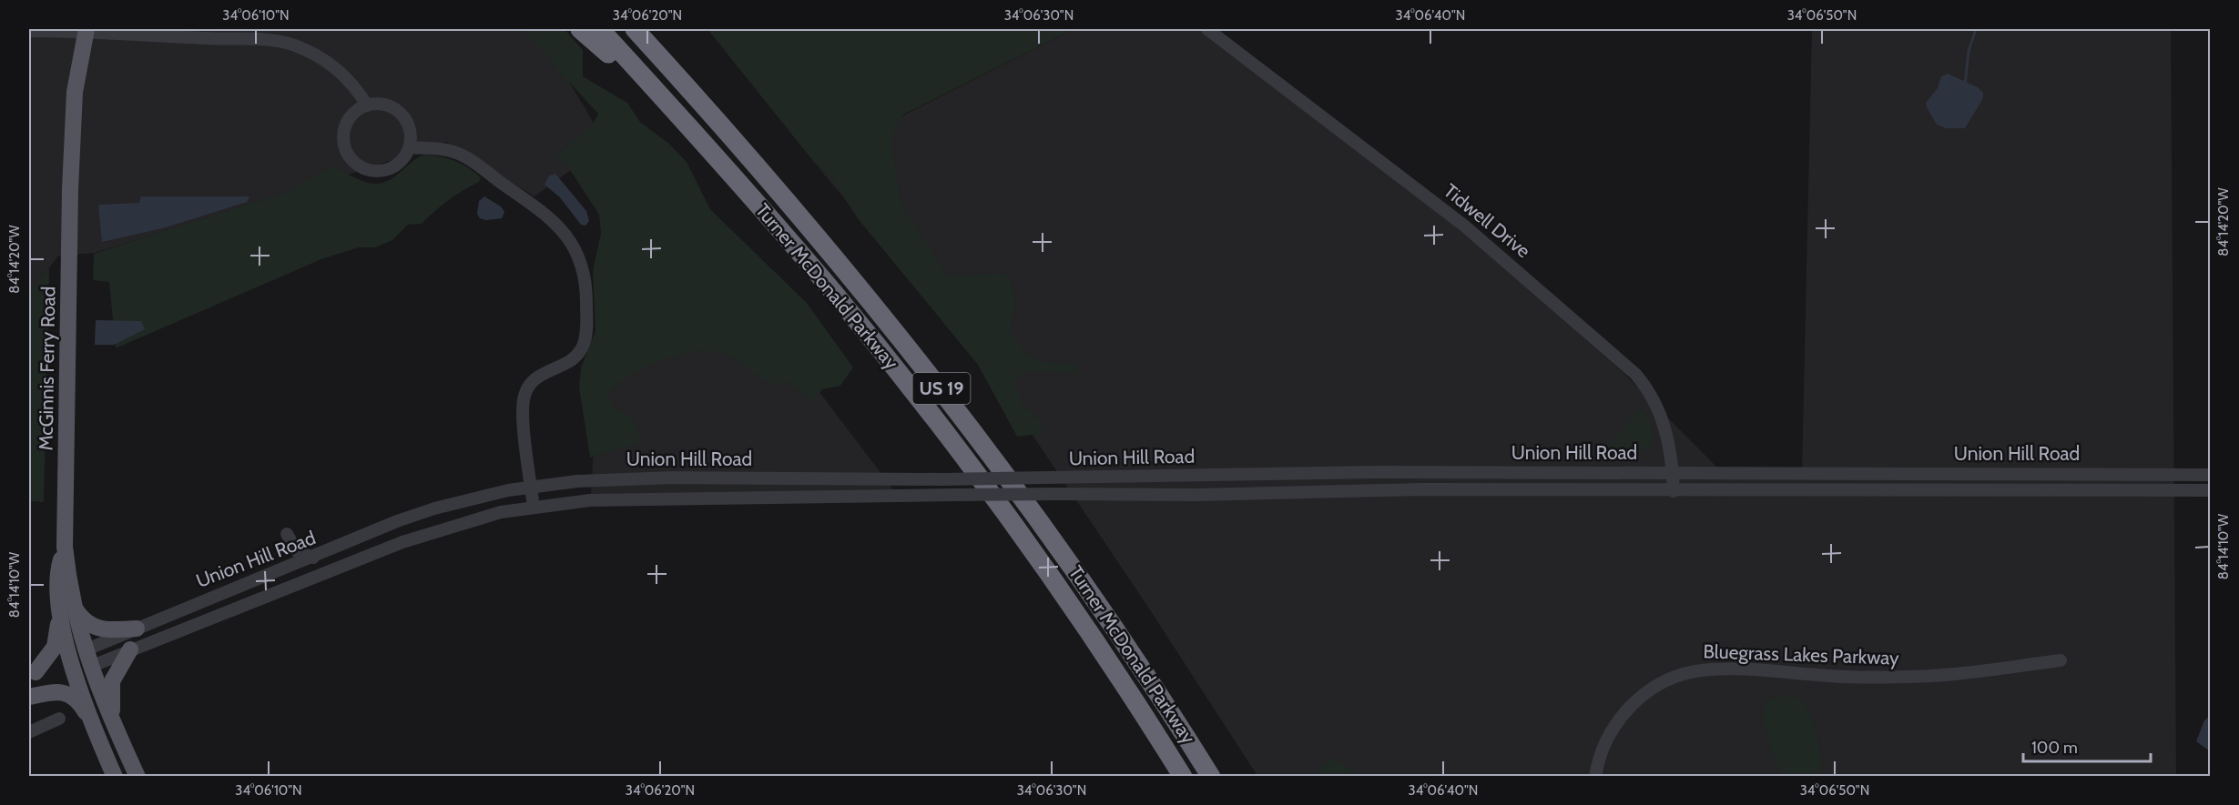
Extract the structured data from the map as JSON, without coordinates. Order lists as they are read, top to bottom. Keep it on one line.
{"streets":{"highway":["Turner McDonald Parkway","US 19"],"main road":["McGinnis Ferry Road"],"street":["Tidwell Drive","Union Hill Road","Bluegrass Lakes Parkway"]},"crossings":[["Tidwell Drive","Union Hill Road"],["McGinnis Ferry Road","Union Hill Road"]],"scale_bar":"100 m","coordinates":["34°06'10\"N","34°06'20\"N","34°06'30\"N","34°06'40\"N","34°06'50\"N","84°14'20\"W","84°14'10\"W"]}
